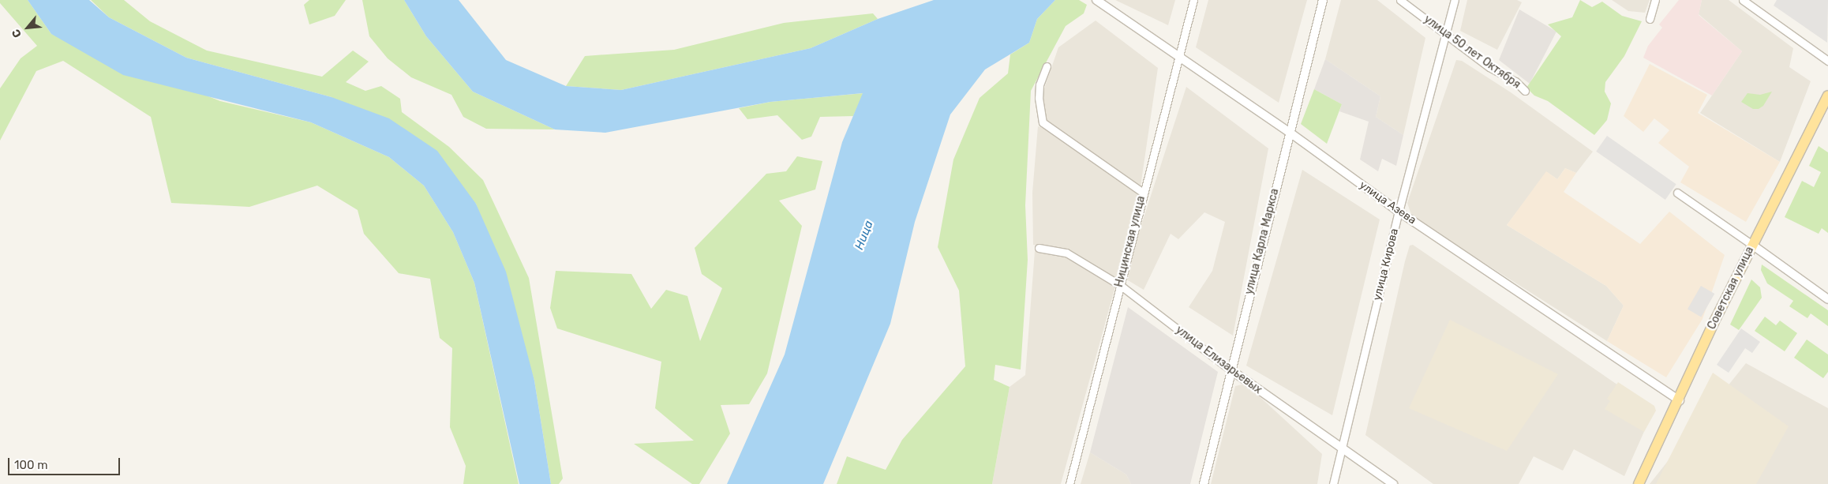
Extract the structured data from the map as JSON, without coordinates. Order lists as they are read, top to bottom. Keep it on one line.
{"streets":{"main road":["Советская улица"],"street":["улица 50 лет Октября","улица Азева","Ницинская улица","улица Карла Маркса","улица Кирова","улица Елизарьевых"]},"crossings":[["улица 50 лет Октября","улица Кирова"],["улица Азева","Ницинская улица"],["улица Азева","улица Карла Маркса"],["улица Азева","улица Кирова"],["улица Азева","Советская улица"],["Ницинская улица","улица Елизарьевых"],["улица Карла Маркса","улица Елизарьевых"],["улица Кирова","улица Елизарьевых"]],"water":["Ница"],"scale_bar":"100 m","north":"bottom left"}
